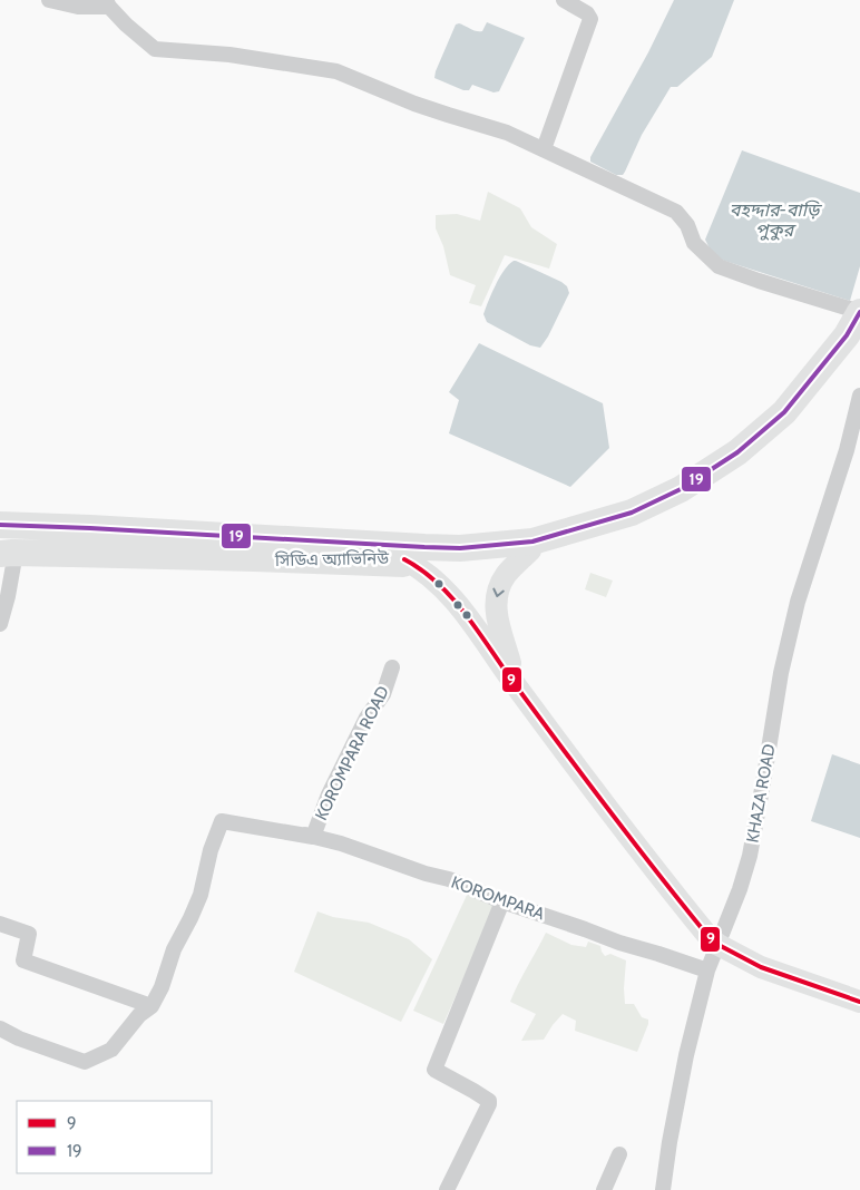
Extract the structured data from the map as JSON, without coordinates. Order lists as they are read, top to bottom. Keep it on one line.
{"streets":{"highway":["সিডিএ অ্যাভিনিউ"],"street":["KOROMPARA ROAD","KHAZA ROAD","KOROMPARA"]},"crossings":[["KOROMPARA ROAD","KOROMPARA"],["KHAZA ROAD","KOROMPARA"]],"water":["বহদ্দার-বাড়ি পুকুর"],"lines":["transit line 19","transit line 9"],"legend":["9","19"]}
